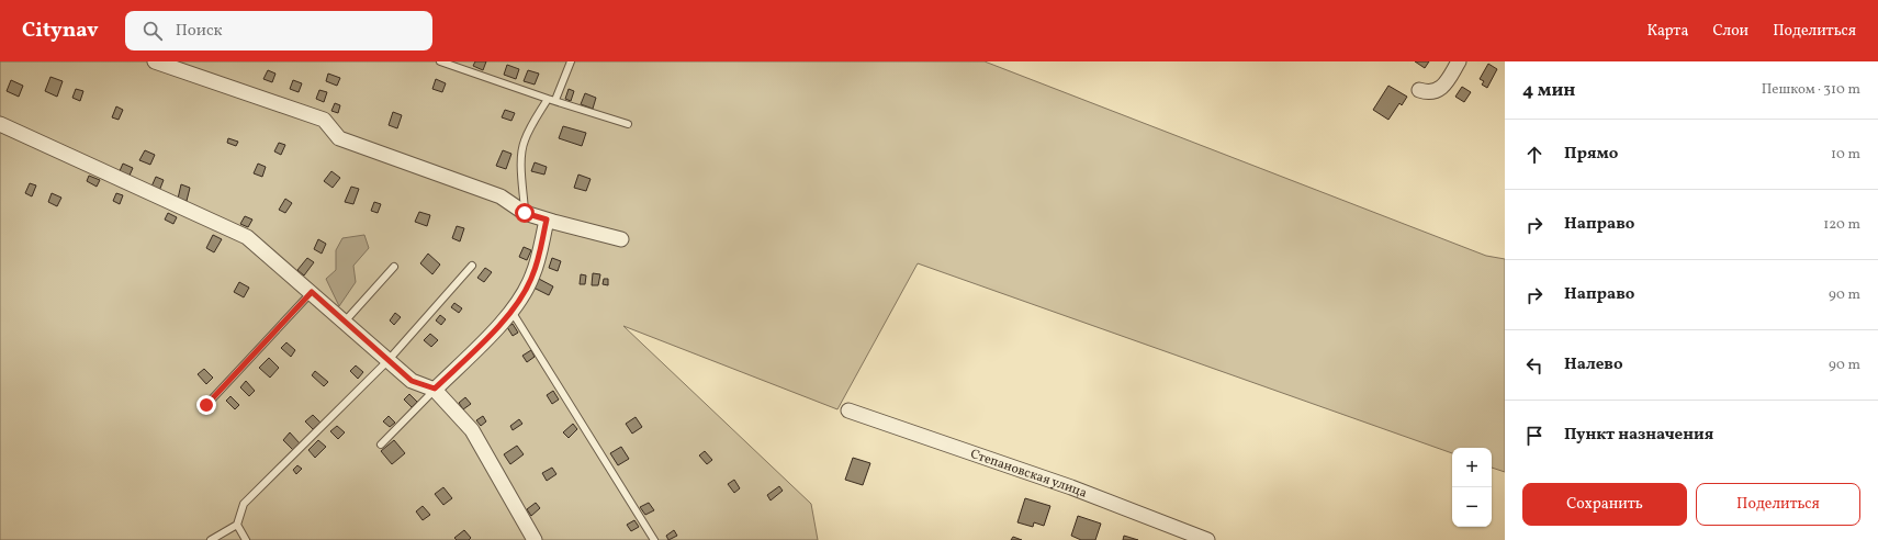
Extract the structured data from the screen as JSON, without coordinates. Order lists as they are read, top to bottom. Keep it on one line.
{"streets":{"street":["Степановская улица"]},"page":{"header":"Citynav","search":"Поиск","nav":["Карта","Слои","Поделиться"],"heading":["4 мин","Пешком · 310 m"],"list":[["Прямо","10 m"],["Направо","120 m"],["Направо","90 m"],["Налево","90 m"],"Пункт назначения"],"map_buttons":["+","−"],"buttons":["Сохранить","Поделиться"]}}
